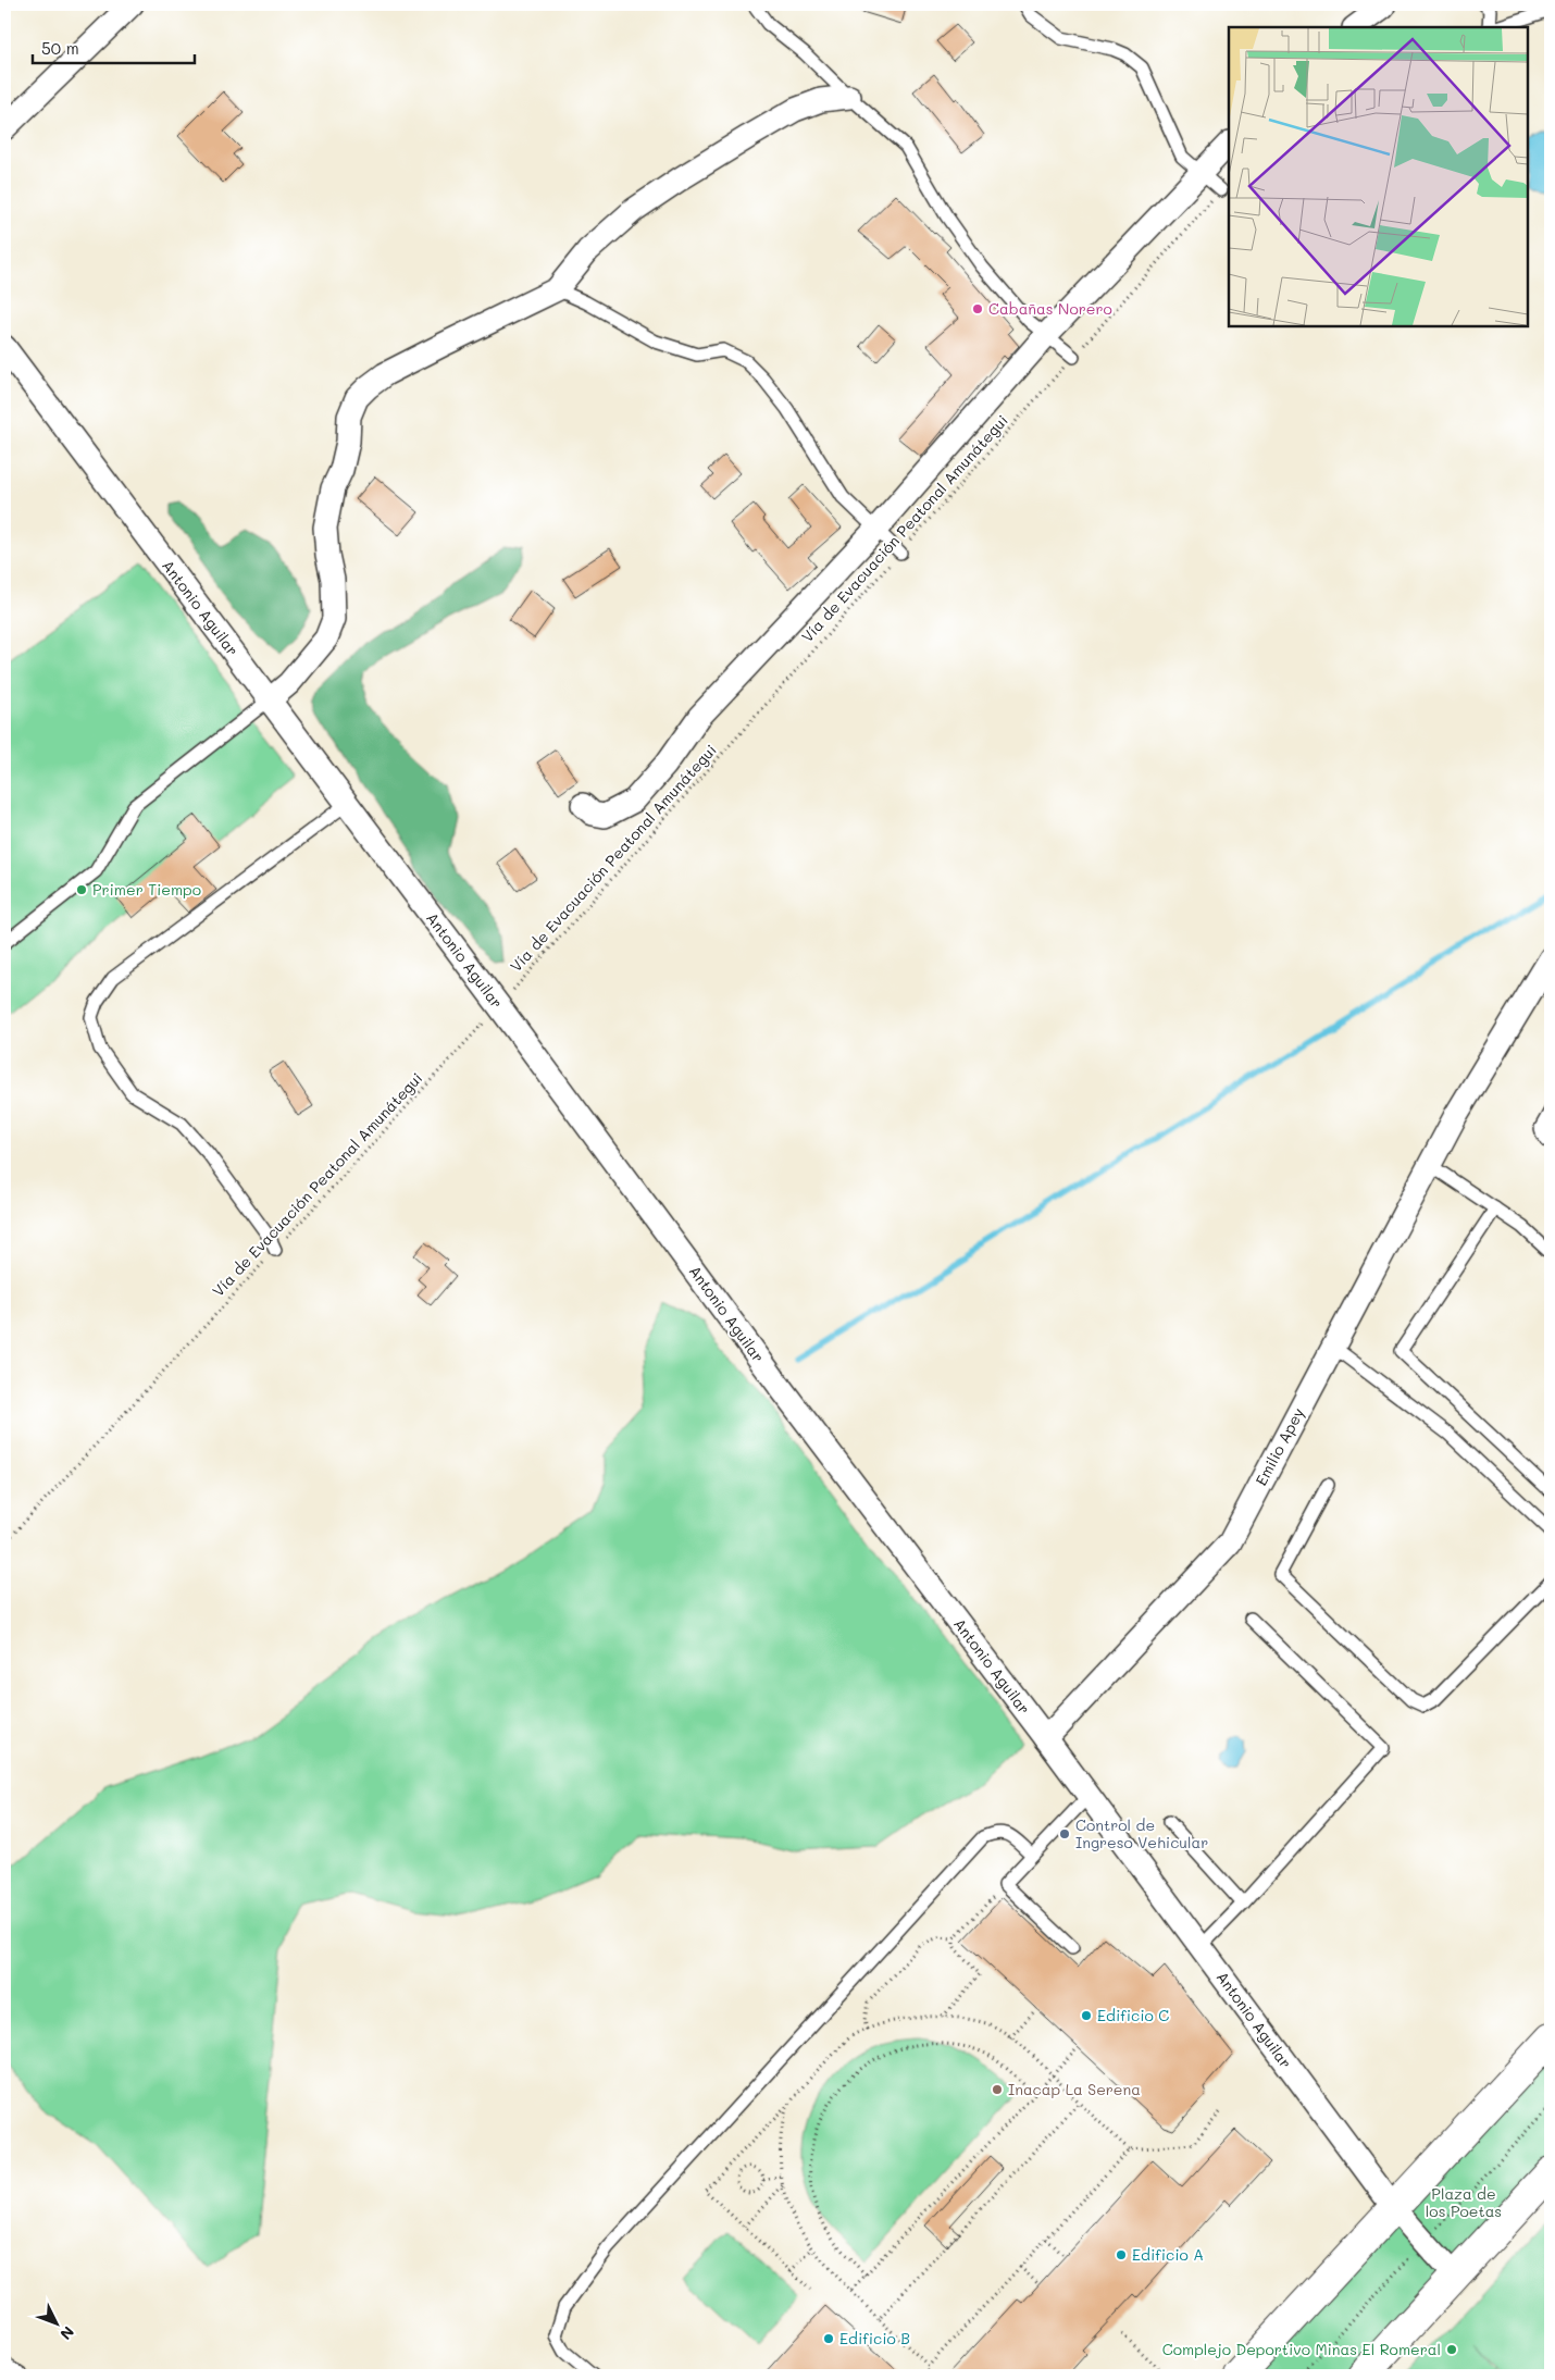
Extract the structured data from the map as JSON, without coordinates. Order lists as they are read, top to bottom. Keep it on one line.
{"streets":{"street":["Antonio Aguilar","Emilio Apey"],"path":["Vía de Evacuación Peatonal Amunátegui"]},"crossings":[["Vía de Evacuación Peatonal Amunátegui","Antonio Aguilar"],["Antonio Aguilar","Emilio Apey"]],"parks":["Plaza de los Poetas"],"places":["Cabañas Norero","Primer Tiempo","Control de Ingreso Vehicular","Edificio C","Inacap La Serena","Edificio A","Edificio B","Complejo Deportivo Minas El Romeral"],"scale_bar":"50 m","north":"bottom right"}
